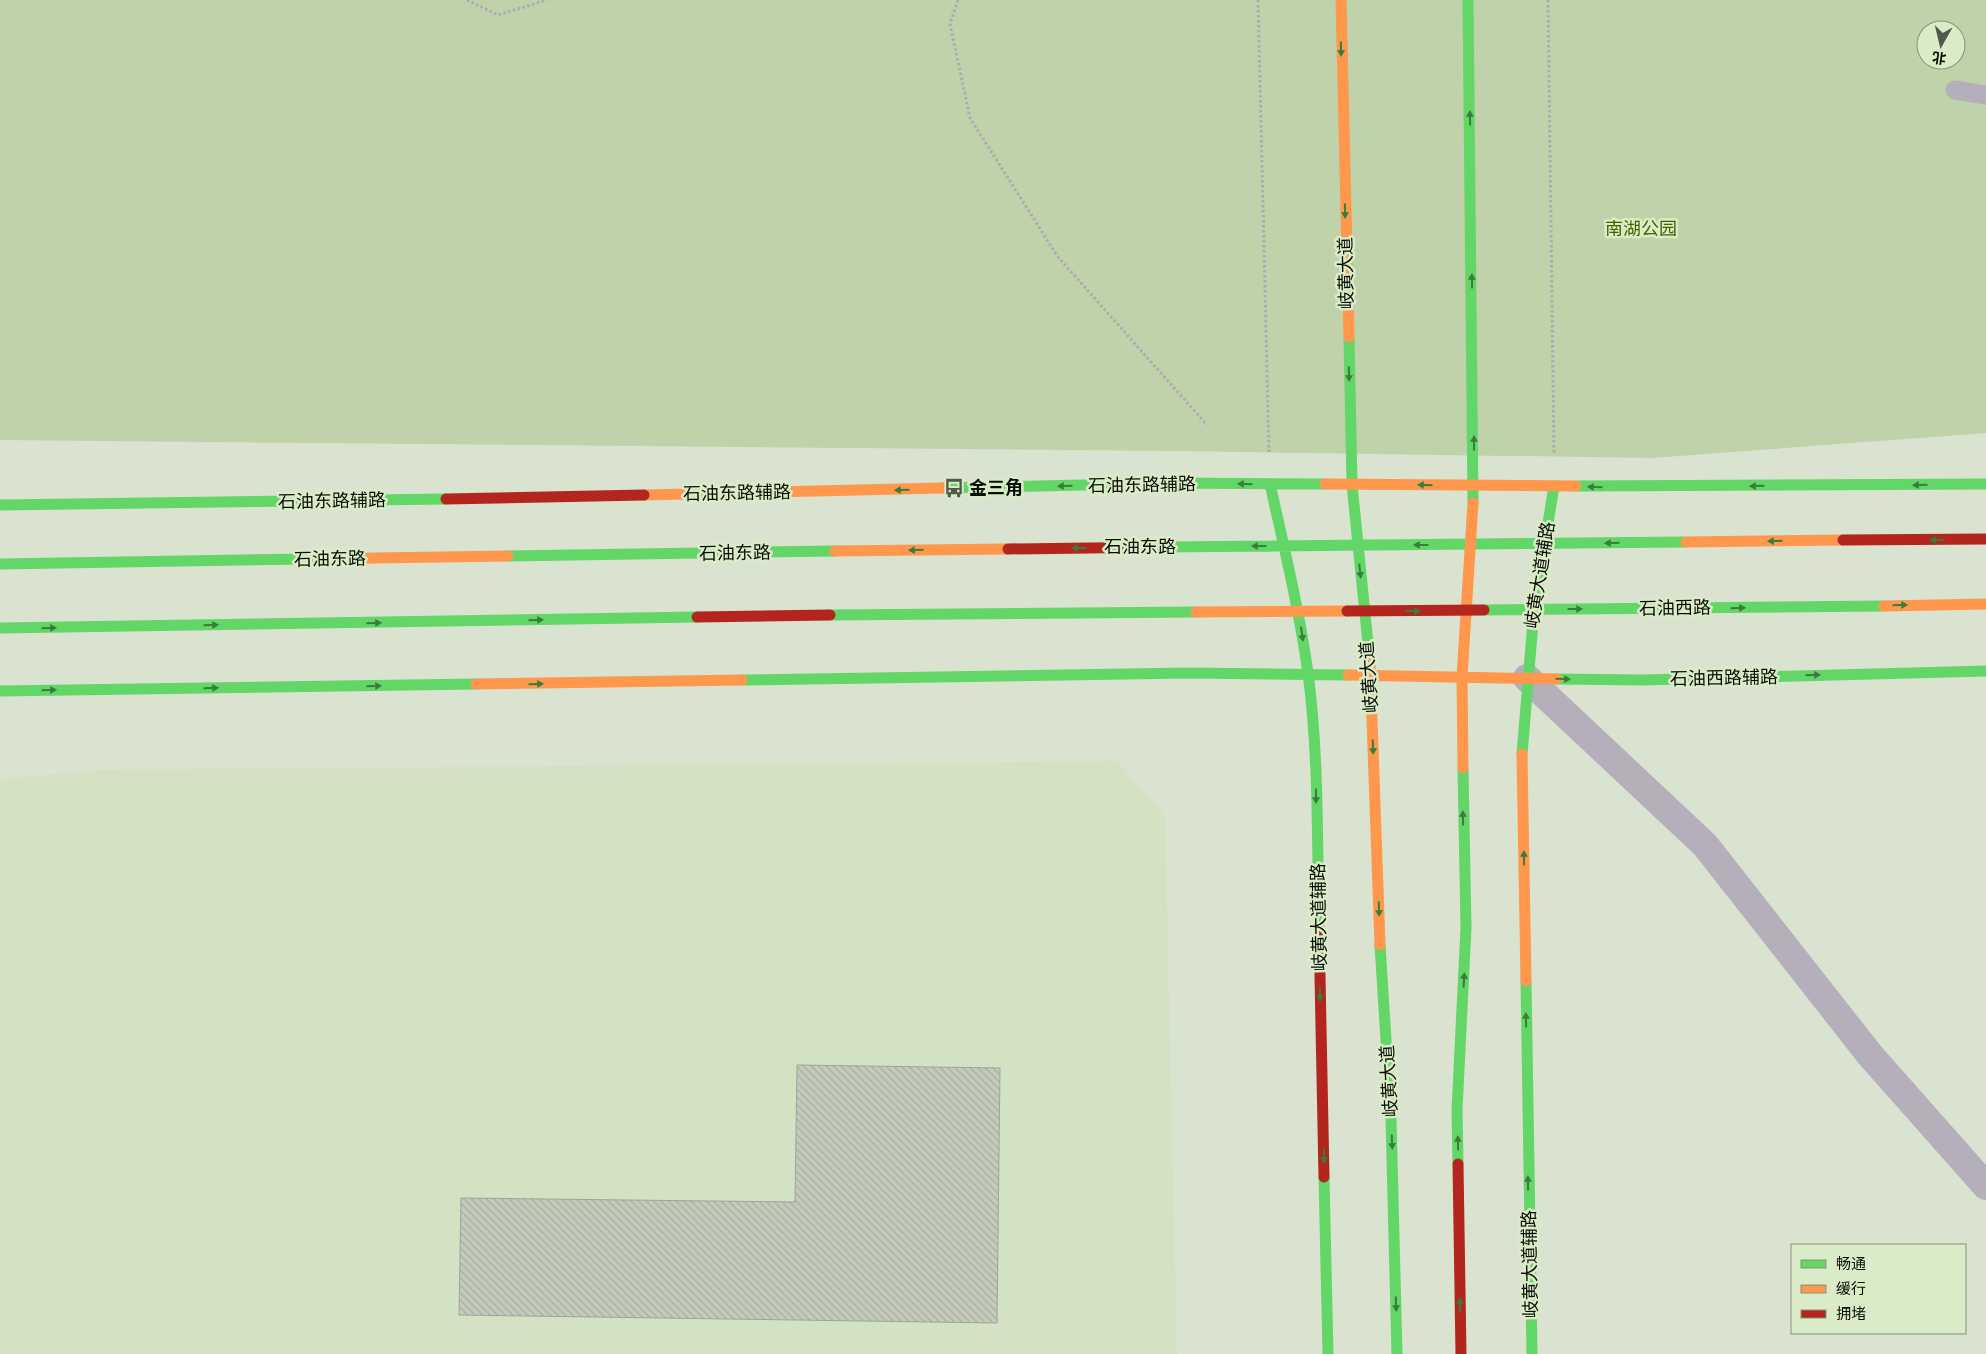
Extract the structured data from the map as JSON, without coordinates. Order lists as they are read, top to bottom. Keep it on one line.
{"streets":{"main road":["岐黄大道","石油东路辅路","石油东路","岐黄大道辅路","石油西路","石油西路辅路"]},"crossings":[["岐黄大道","石油东路辅路"],["岐黄大道","石油东路"],["岐黄大道","石油西路"],["石油东路辅路","岐黄大道辅路"],["石油东路","岐黄大道辅路"],["岐黄大道辅路","石油西路"],["岐黄大道辅路","石油西路辅路"]],"one_way":["石油东路辅路","石油西路辅路"],"parks":["南湖公园"],"places":{"bus stop":["金三角"]},"legend":["畅通","缓行","拥堵"],"north":"bottom"}
